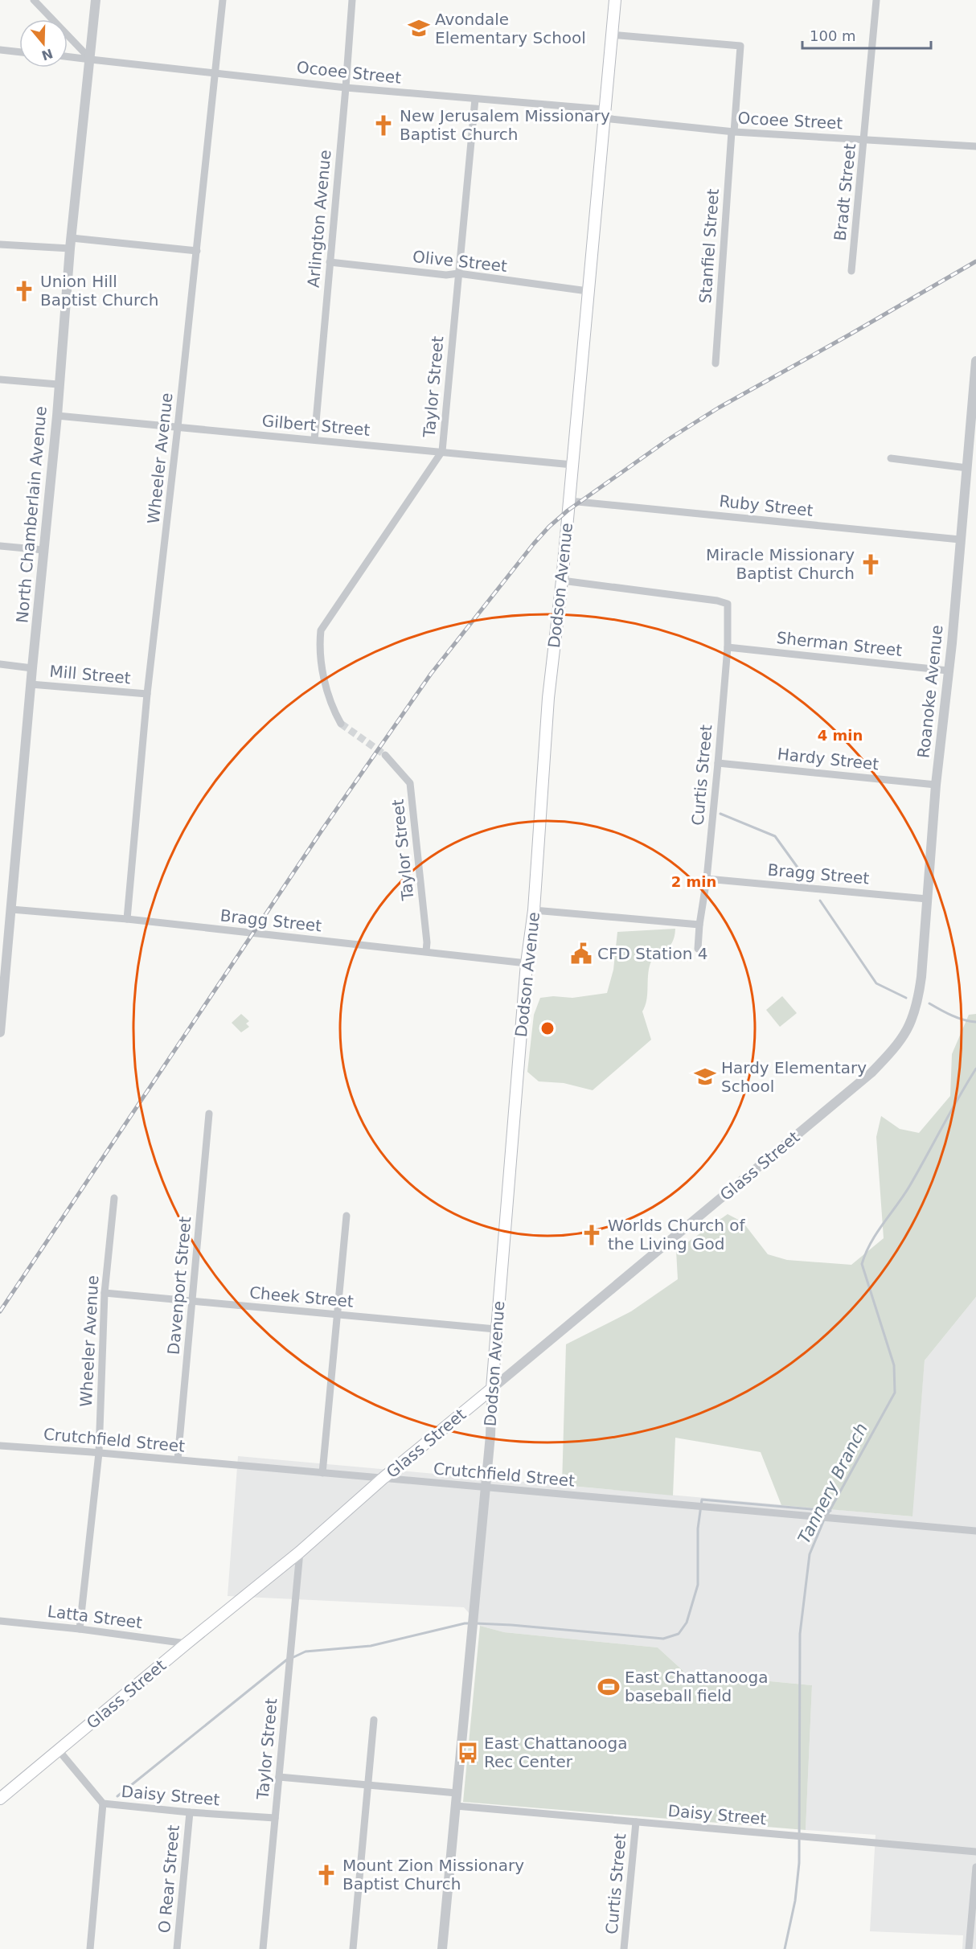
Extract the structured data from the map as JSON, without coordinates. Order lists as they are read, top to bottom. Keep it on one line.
{"streets":{"main road":["Dodson Avenue","Glass Street"],"street":["Ocoee Street","Bradt Street","Arlington Avenue","Stanfiel Street","Olive Street","Taylor Street","Gilbert Street","Wheeler Avenue","Ruby Street","North Chamberlain Avenue","Sherman Street","Mill Street","Roanoke Avenue","Hardy Street","Curtis Street","Bragg Street","Davenport Street","Cheek Street","Crutchfield Street","Latta Street","Daisy Street","O Rear Street"]},"crossings":[["Ocoee Street","Bradt Street"],["Ocoee Street","Arlington Avenue"],["Ocoee Street","Stanfiel Street"],["Ocoee Street","Taylor Street"],["Ocoee Street","Wheeler Avenue"],["Ocoee Street","North Chamberlain Avenue"],["Ocoee Street","Dodson Avenue"],["Arlington Avenue","Olive Street"],["Arlington Avenue","Gilbert Street"],["Stanfiel Street","Dodson Avenue"],["Olive Street","Taylor Street"],["Olive Street","Dodson Avenue"],["Taylor Street","Gilbert Street"],["Taylor Street","Bragg Street"],["Taylor Street","Glass Street"],["Taylor Street","Daisy Street"],["Gilbert Street","Wheeler Avenue"],["Gilbert Street","North Chamberlain Avenue"],["Gilbert Street","Dodson Avenue"],["Wheeler Avenue","Mill Street"],["Wheeler Avenue","Bragg Street"],["Wheeler Avenue","Cheek Street"],["Wheeler Avenue","Crutchfield Street"],["Wheeler Avenue","Latta Street"],["Ruby Street","Dodson Avenue"],["Ruby Street","Roanoke Avenue"],["North Chamberlain Avenue","Mill Street"],["North Chamberlain Avenue","Bragg Street"],["Dodson Avenue","Curtis Street"],["Dodson Avenue","Bragg Street"],["Dodson Avenue","Glass Street"],["Dodson Avenue","Cheek Street"],["Dodson Avenue","Crutchfield Street"],["Dodson Avenue","Daisy Street"],["Sherman Street","Roanoke Avenue"],["Sherman Street","Curtis Street"],["Roanoke Avenue","Hardy Street"],["Roanoke Avenue","Bragg Street"],["Roanoke Avenue","Glass Street"],["Hardy Street","Curtis Street"],["Curtis Street","Bragg Street"],["Curtis Street","Daisy Street"],["Glass Street","Crutchfield Street"],["Glass Street","Latta Street"],["Glass Street","Daisy Street"],["Davenport Street","Cheek Street"],["Davenport Street","Crutchfield Street"],["Daisy Street","O Rear Street"]],"water":["Tannery Branch"],"places":{"school or university":["Avondale Elementary School","Hardy Elementary School"],"church":["New Jerusalem Missionary Baptist Church","Union Hill Baptist Church","Miracle Missionary Baptist Church","Worlds Church of the Living God","Mount Zion Missionary Baptist Church"],"public building":["CFD Station 4"],"sports":["East Chattanooga baseball field"],"bus stop":["East Chattanooga Rec Center"]},"scale_bar":"100 m","north":"bottom","rings":["4 min","2 min"]}
